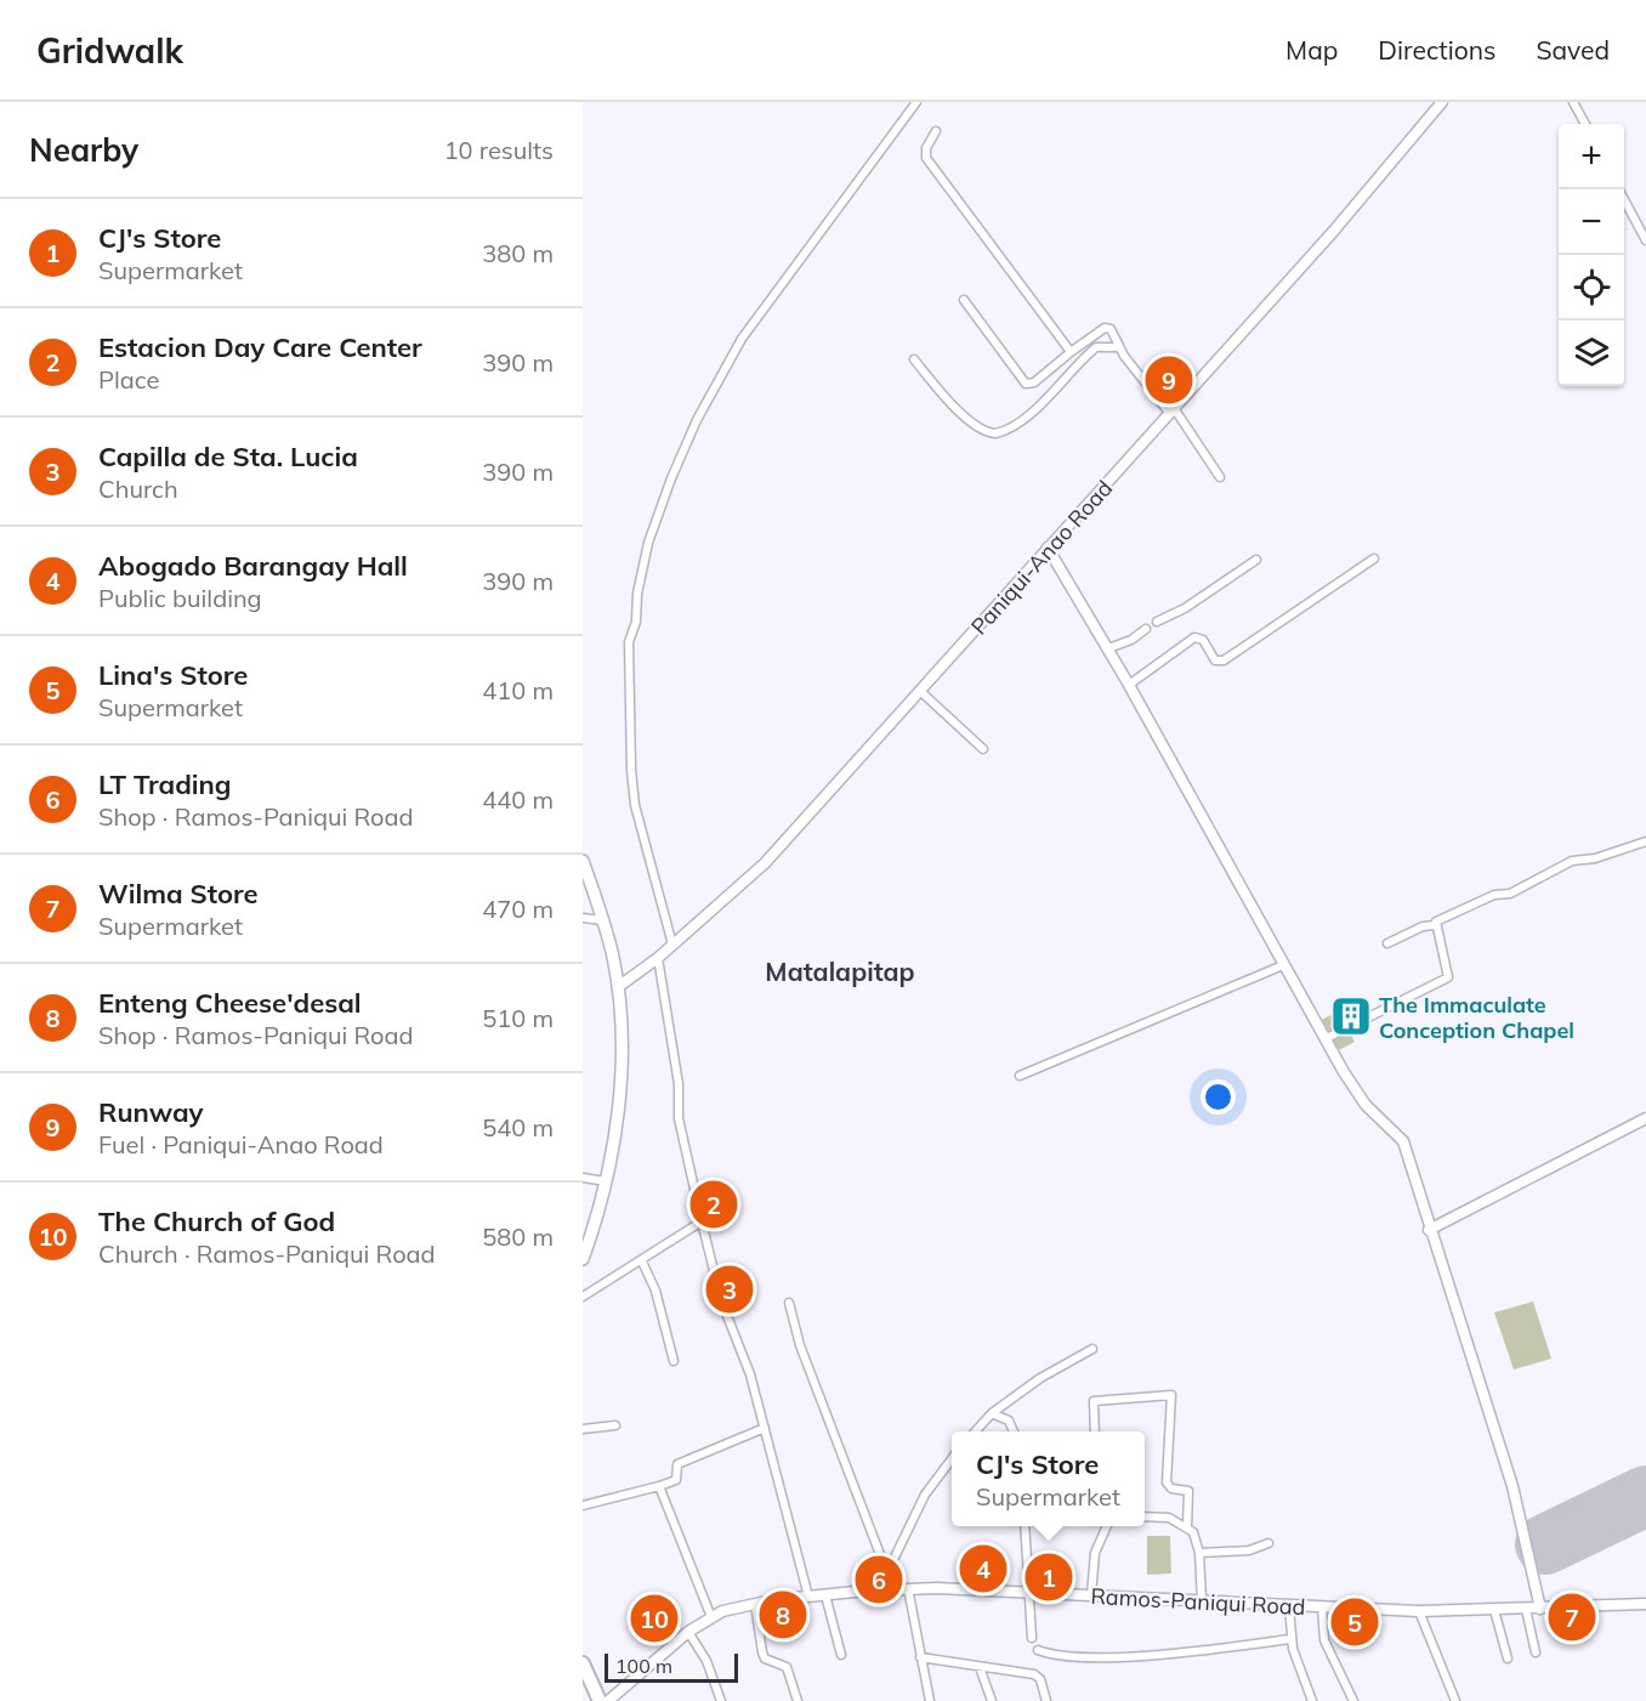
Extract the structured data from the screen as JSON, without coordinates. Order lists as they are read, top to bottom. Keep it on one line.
{"streets":{"main road":["Paniqui-Anao Road","Ramos-Paniqui Road"]},"districts":["Matalapitap"],"places":{"building":["The Immaculate Conception Chapel"]},"scale_bar":"100 m","page":{"header":"Gridwalk","nav":["Map","Directions","Saved"],"heading":["Nearby","10 results"],"map_buttons":["+","−"],"list":[{"mark":"1","name":"CJ's Store","note":"Supermarket","value":"380 m"},{"mark":"2","name":"Estacion Day Care Center","note":"Place","value":"390 m"},{"mark":"3","name":"Capilla de Sta. Lucia","note":"Church","value":"390 m"},{"mark":"4","name":"Abogado Barangay Hall","note":"Public building","value":"390 m"},{"mark":"5","name":"Lina's Store","note":"Supermarket","value":"410 m"},{"mark":"6","name":"LT Trading","note":"Shop · Ramos-Paniqui Road","value":"440 m"},{"mark":"7","name":"Wilma Store","note":"Supermarket","value":"470 m"},{"mark":"8","name":"Enteng Cheese'desal","note":"Shop · Ramos-Paniqui Road","value":"510 m"},{"mark":"9","name":"Runway","note":"Fuel · Paniqui-Anao Road","value":"540 m"},{"mark":"10","name":"The Church of God","note":"Church · Ramos-Paniqui Road","value":"580 m"}],"pins":["9","2","3","4","1","6","8","7","10","5"],"popup":["CJ's Store","Supermarket"],"scale":"100 m"}}
